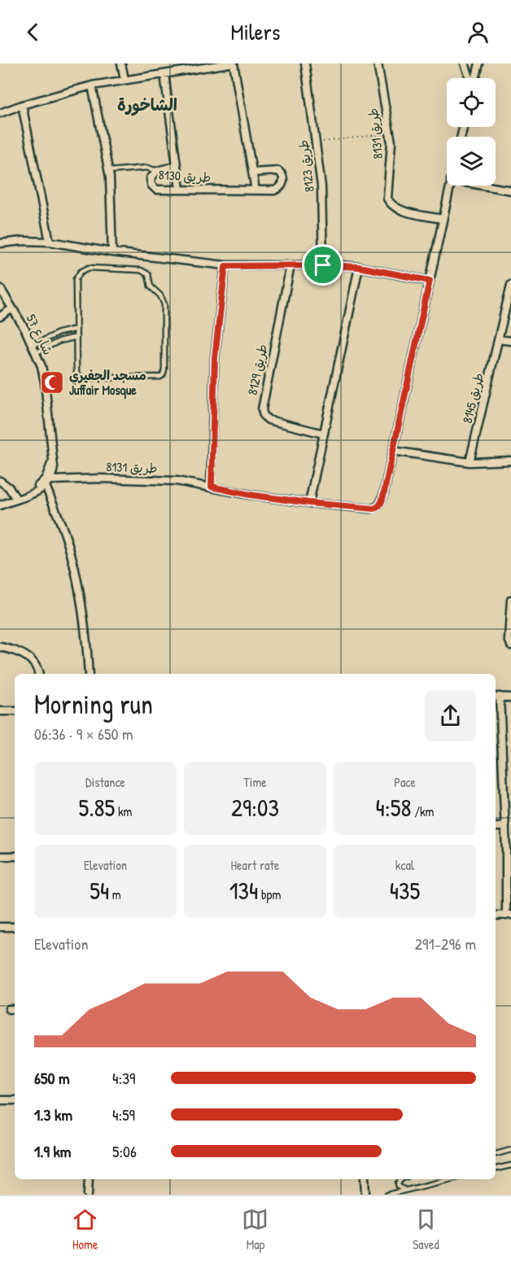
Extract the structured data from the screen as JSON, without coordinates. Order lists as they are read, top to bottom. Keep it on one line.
{"streets":{"street":["طريق 8131","طريق 8123","طريق 8130","شارع 57","طريق 8129","طريق 8145"]},"districts":["الشاخورة"],"places":{"mosque":["مسجد الجفيري Juffair Mosque"]},"page":{"header":"Milers","heading":["Morning run","06:36 · 9 × 650 m"],"stats":[["Distance","5.85 km"],["Time","29:03"],["Pace","4:58 /km"],["Elevation","54 m"],["Heart rate","134 bpm"],["kcal","435"]],"chart":["Elevation","291–296 m"],"list":[{"name":"650 m","note":"4:39"},{"name":"1.3 km","note":"4:59"},{"name":"1.9 km","note":"5:06"}],"tabs":["Home","Map","Saved"]}}
